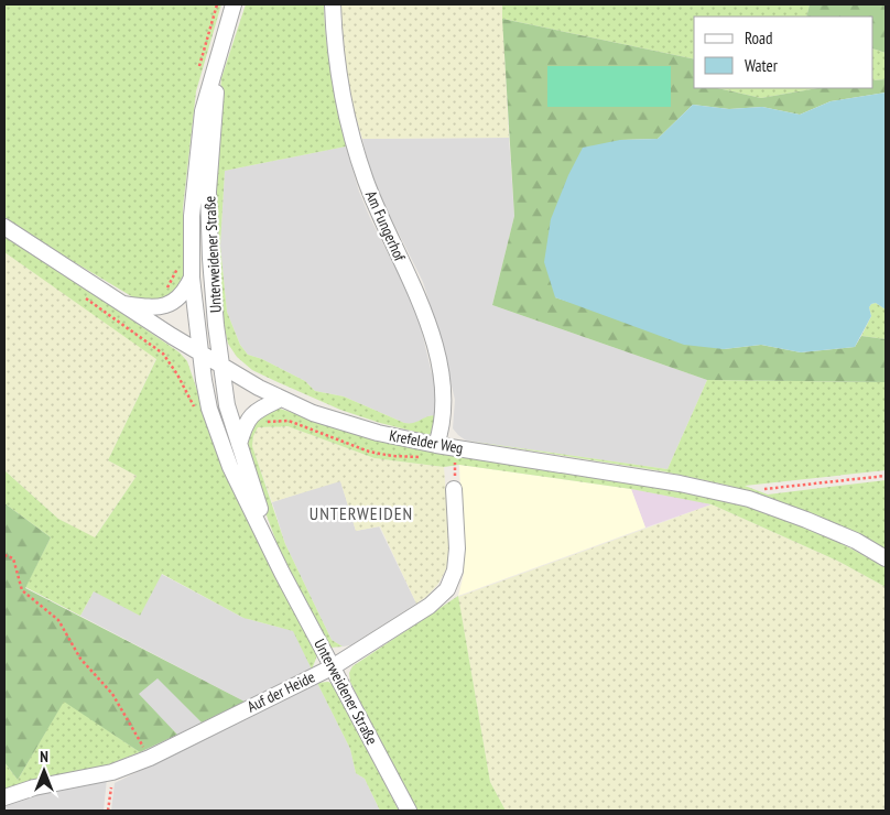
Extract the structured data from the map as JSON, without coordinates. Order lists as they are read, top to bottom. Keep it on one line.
{"streets":{"street":["Am Fungerhof","Unterweidener Straße","Krefelder Weg","Auf der Heide"]},"crossings":[["Am Fungerhof","Krefelder Weg"],["Unterweidener Straße","Krefelder Weg"],["Unterweidener Straße","Auf der Heide"]],"districts":["UNTERWEIDEN"],"legend":["Road","Water"],"north":"top"}
